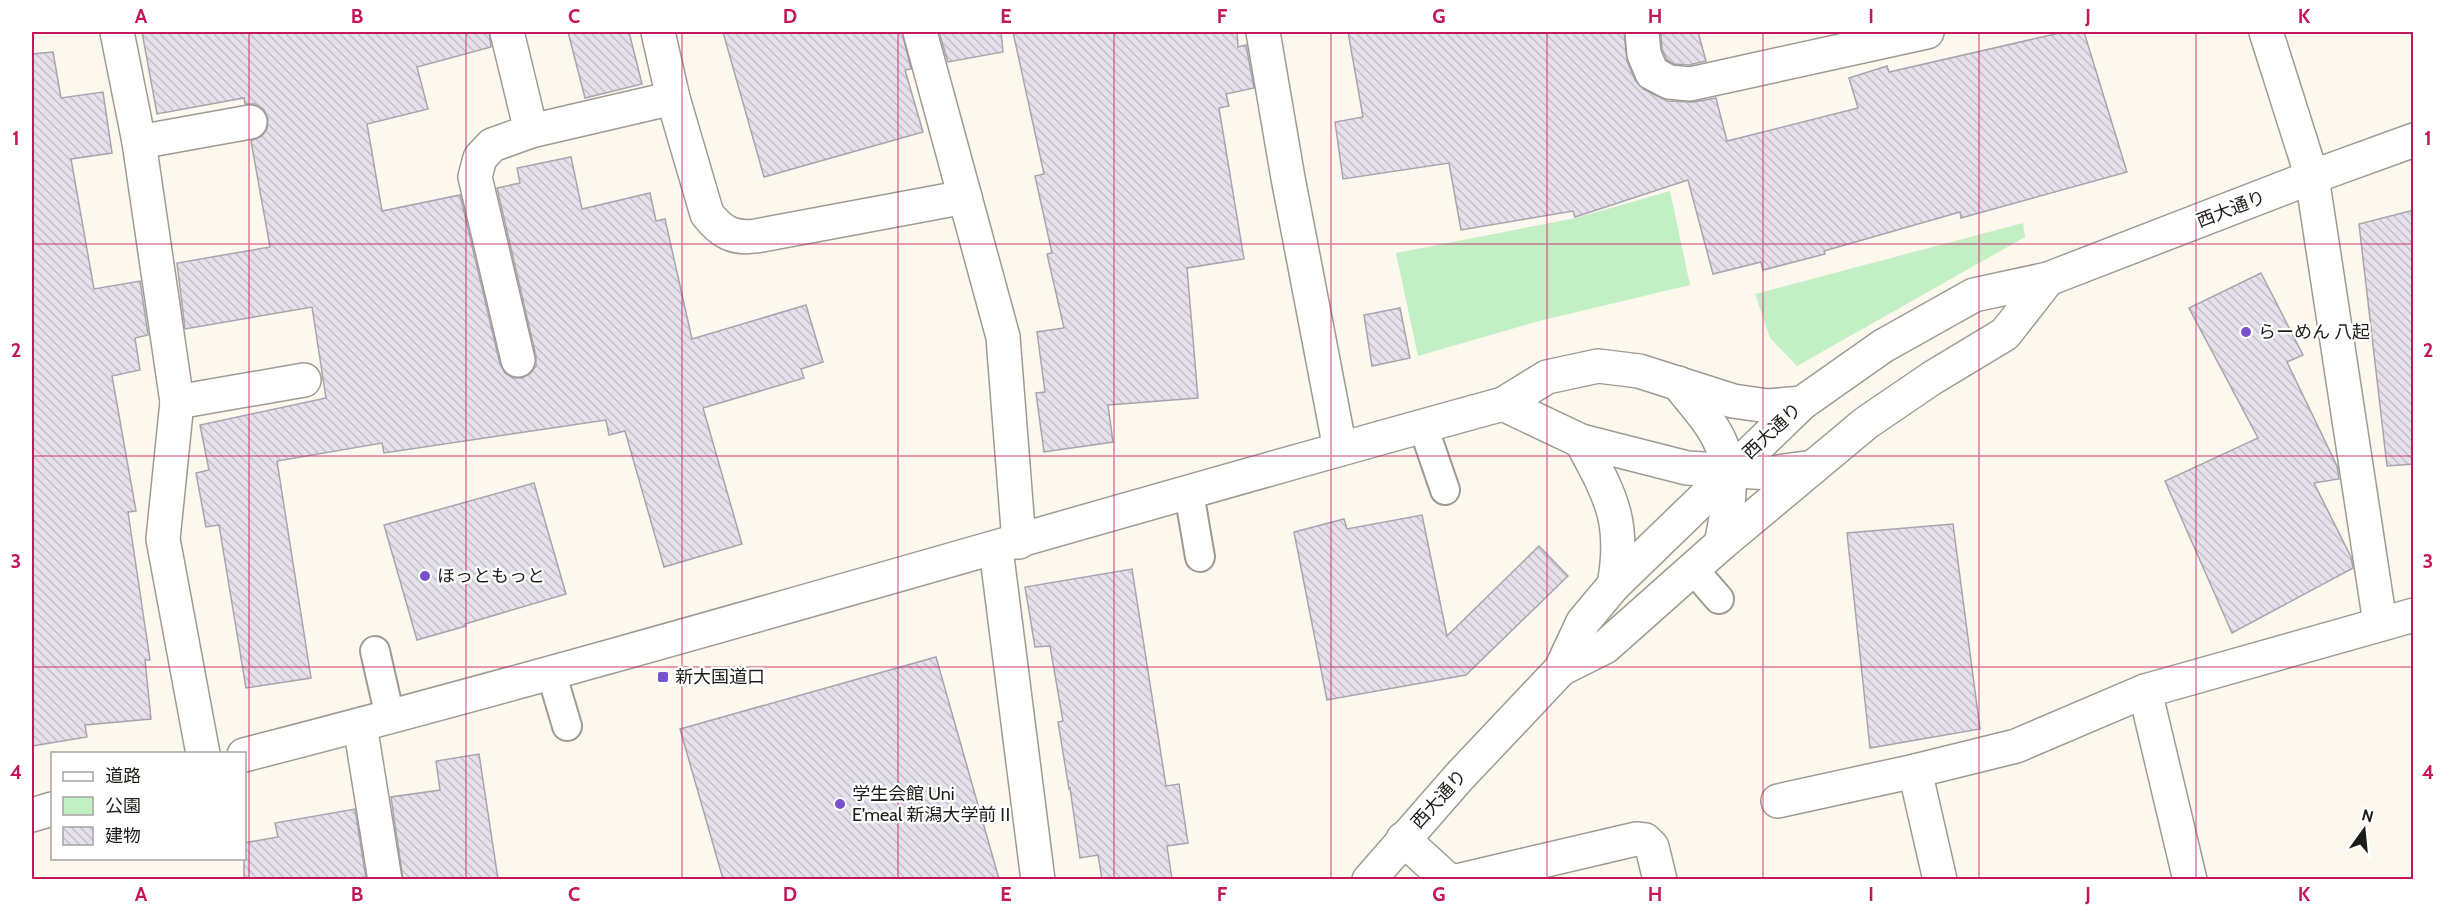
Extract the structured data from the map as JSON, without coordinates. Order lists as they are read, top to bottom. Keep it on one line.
{"streets":{"street":["西大通り"]},"places":{"other":["らーめん 八起","ほっともっと","学生会館 Uni E’meal 新潟大学前Ⅱ"],"transit":["新大国道口"]},"legend":["道路","公園","建物"],"north":"top","grid":{"columns":["A","B","C","D","E","F","G","H","I","J","K"],"rows":["1","2","3","4"]}}
